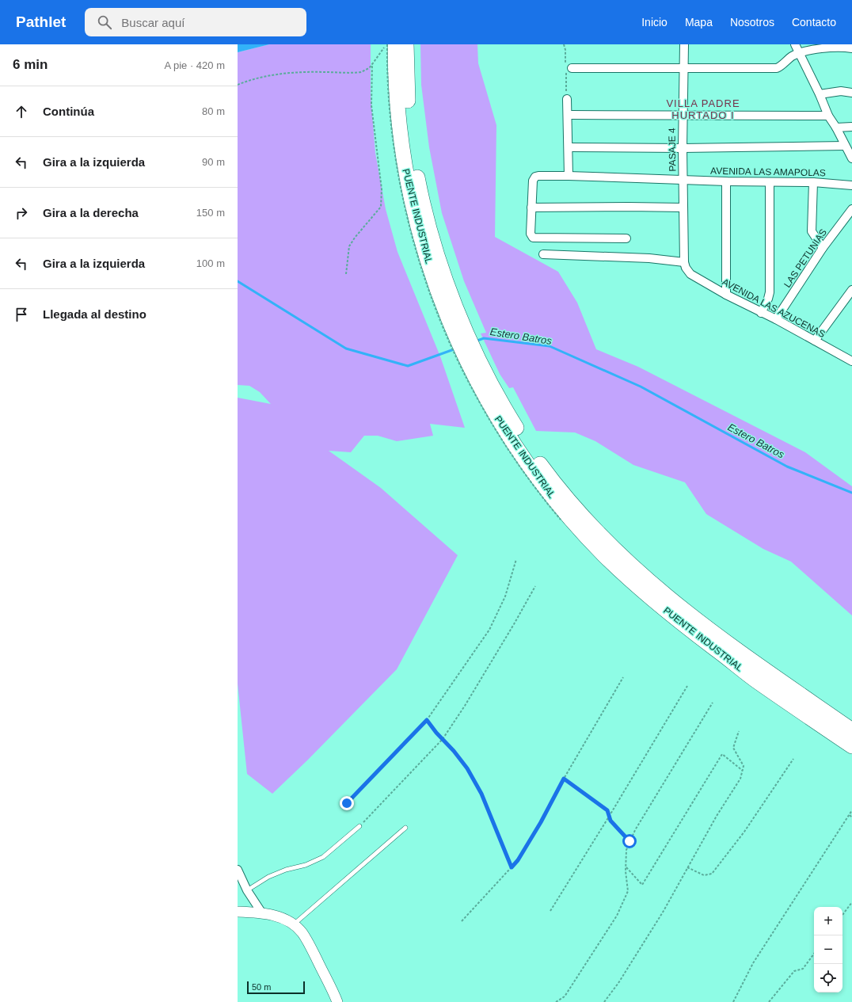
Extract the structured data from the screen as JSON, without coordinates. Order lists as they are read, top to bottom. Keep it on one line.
{"streets":{"highway":["PUENTE INDUSTRIAL"],"street":["PASAJE 4","AVENIDA LAS AMAPOLAS","LAS PETUNIAS","AVENIDA LAS AZUCENAS"]},"crossings":[["PASAJE 4","AVENIDA LAS AMAPOLAS"],["PASAJE 4","AVENIDA LAS AZUCENAS"],["LAS PETUNIAS","AVENIDA LAS AZUCENAS"]],"districts":["VILLA PADRE HURTADO I"],"water":["Estero Batros"],"scale_bar":"50 m","page":{"header":"Pathlet","search":"Buscar aquí","nav":["Inicio","Mapa","Nosotros","Contacto"],"heading":["6 min","A pie · 420 m"],"list":[["Continúa","80 m"],["Gira a la izquierda","90 m"],["Gira a la derecha","150 m"],["Gira a la izquierda","100 m"],"Llegada al destino"],"map_buttons":["+","−"],"scale":"50 m"}}
